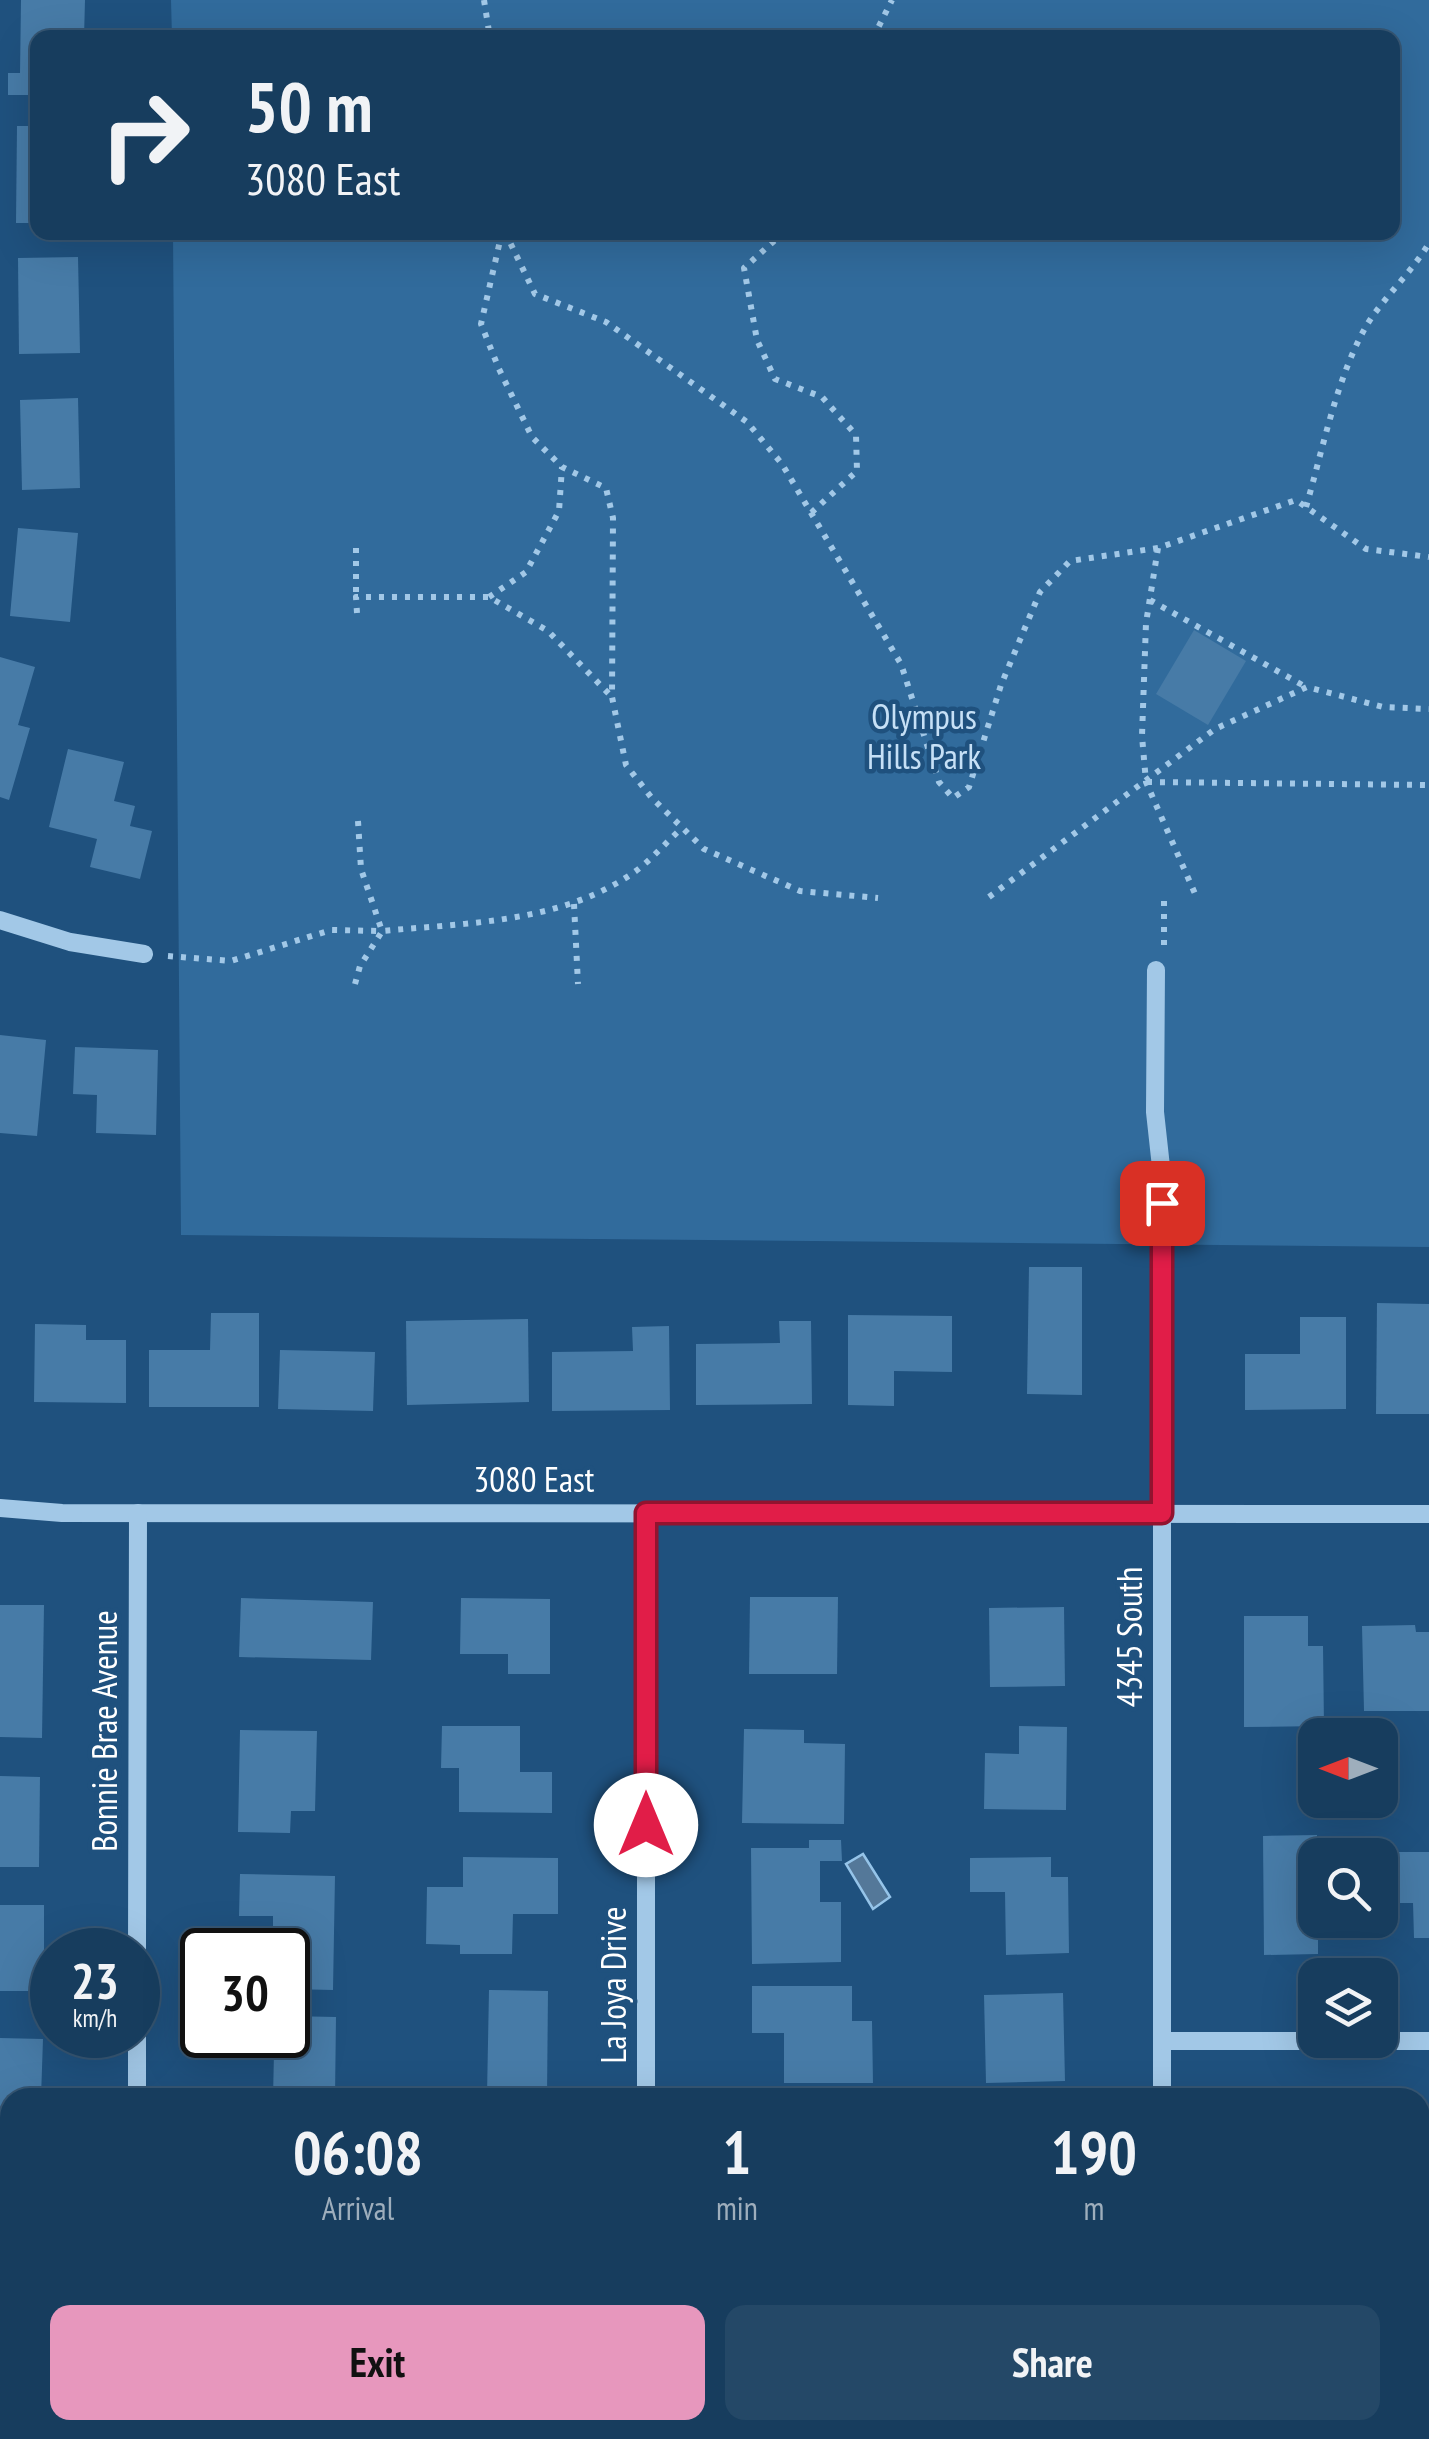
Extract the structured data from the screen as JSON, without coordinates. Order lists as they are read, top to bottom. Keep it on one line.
{"streets":{"street":["3080 East","4345 South","Bonnie Brae Avenue","La Joya Drive"]},"crossings":[["3080 East","4345 South"],["3080 East","Bonnie Brae Avenue"],["3080 East","La Joya Drive"]],"parks":["Olympus Hills Park"],"north":"left","page":{"turn":["50 m","3080 East"],"speed":"23 km/h","limit":"30","eta":["06:08","Arrival","1","min","190","m"],"buttons":["Exit","Share"]}}
